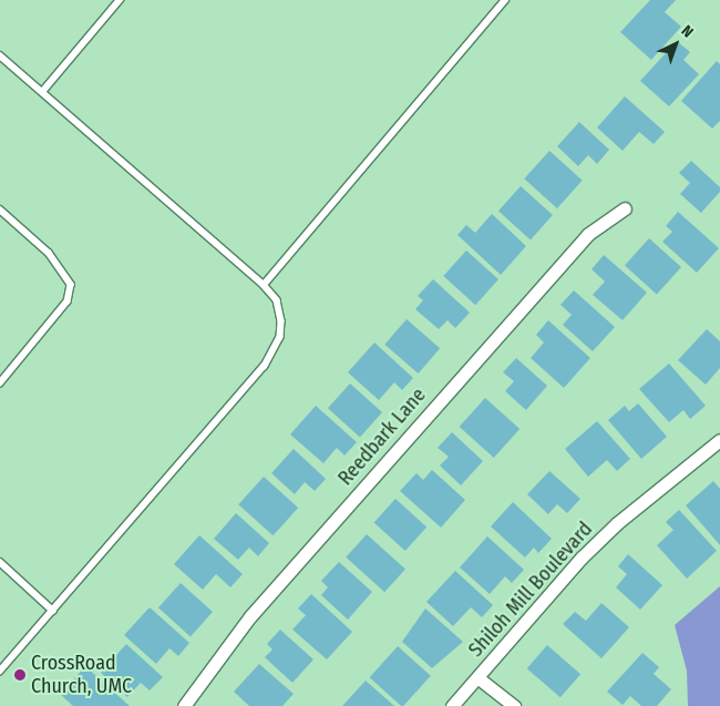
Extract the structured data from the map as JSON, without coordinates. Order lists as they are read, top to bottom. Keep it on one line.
{"streets":{"street":["Reedbark Lane","Shiloh Mill Boulevard"]},"places":["CrossRoad Church, UMC"],"north":"top right"}
